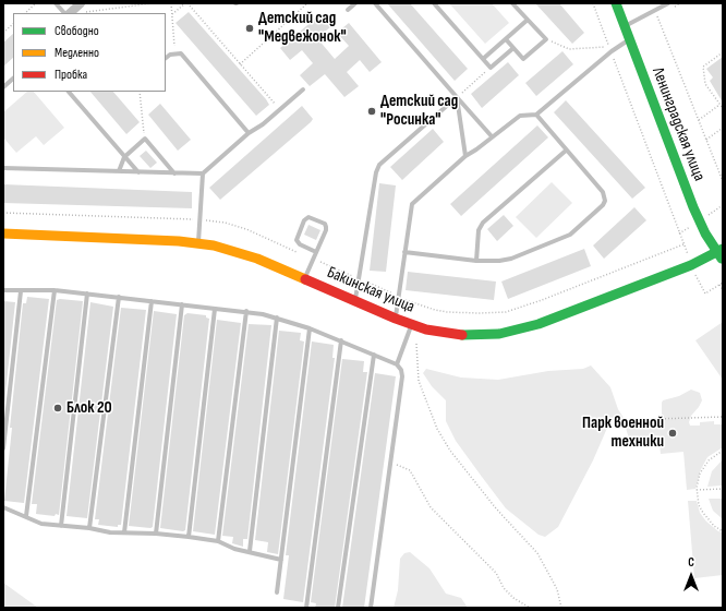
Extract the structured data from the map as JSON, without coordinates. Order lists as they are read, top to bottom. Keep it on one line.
{"streets":{"street":["Ленинградская улица","Бакинская улица"]},"crossings":[["Ленинградская улица","Бакинская улица"]],"places":["Детский сад \"Медвежонок\"","Детский сад \"Росинка\"","Блок 20","Парк военной техники"],"legend":["Свободно","Медленно","Пробка"],"north":"top"}
